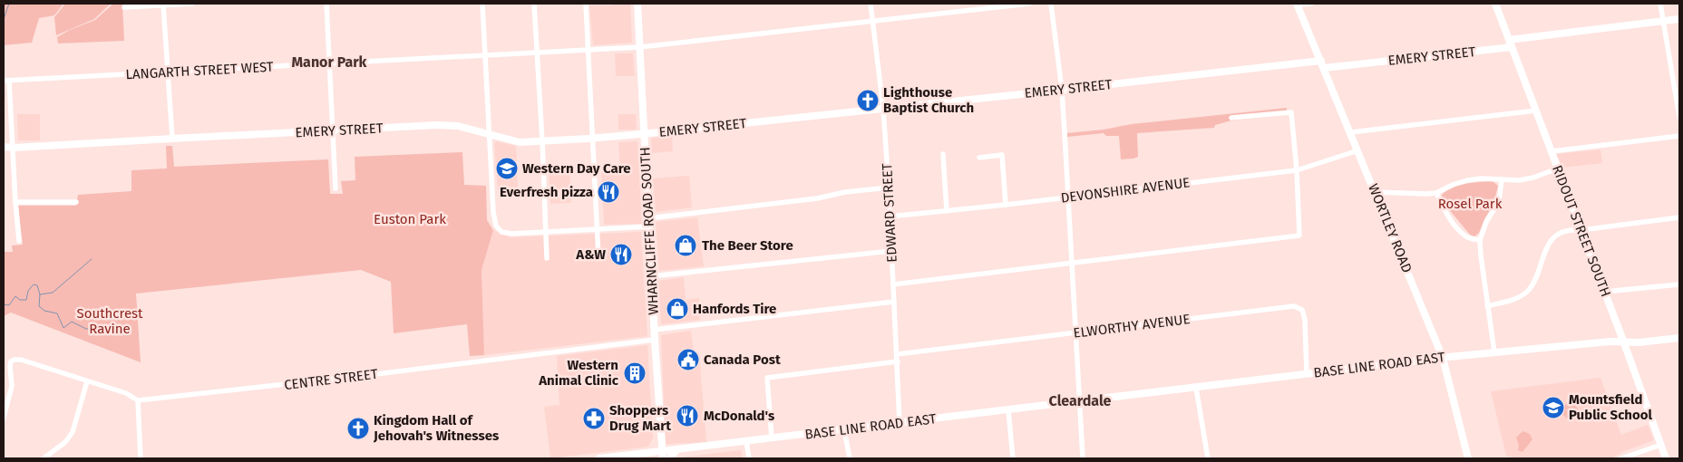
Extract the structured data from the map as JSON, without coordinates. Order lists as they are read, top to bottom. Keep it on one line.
{"streets":{"street":["EMERY STREET","LANGARTH STREET WEST","DEVONSHIRE AVENUE","EDWARD STREET","WORTLEY ROAD","WHARNCLIFFE ROAD SOUTH","RIDOUT STREET SOUTH","ELWORTHY AVENUE","BASE LINE ROAD EAST","CENTRE STREET"]},"crossings":[["EMERY STREET","EDWARD STREET"],["EMERY STREET","WORTLEY ROAD"],["EMERY STREET","WHARNCLIFFE ROAD SOUTH"],["EMERY STREET","RIDOUT STREET SOUTH"],["LANGARTH STREET WEST","EDWARD STREET"],["LANGARTH STREET WEST","WHARNCLIFFE ROAD SOUTH"],["DEVONSHIRE AVENUE","EDWARD STREET"],["DEVONSHIRE AVENUE","WORTLEY ROAD"],["EDWARD STREET","ELWORTHY AVENUE"],["EDWARD STREET","BASE LINE ROAD EAST"],["WORTLEY ROAD","BASE LINE ROAD EAST"],["WHARNCLIFFE ROAD SOUTH","BASE LINE ROAD EAST"],["WHARNCLIFFE ROAD SOUTH","CENTRE STREET"],["RIDOUT STREET SOUTH","BASE LINE ROAD EAST"],["ELWORTHY AVENUE","BASE LINE ROAD EAST"]],"districts":["Manor Park","Cleardale"],"parks":["Rosel Park","Euston Park","Southcrest Ravine"],"places":{"church":["Lighthouse Baptist Church","Kingdom Hall of Jehovah's Witnesses"],"school or university":["Western Day Care","Mountsfield Public School"],"restaurant":["Everfresh pizza","A&W","McDonald's"],"shop":["The Beer Store","Hanfords Tire"],"public building":["Canada Post"],"building":["Western Animal Clinic"],"pharmacy":["Shoppers Drug Mart"]}}
